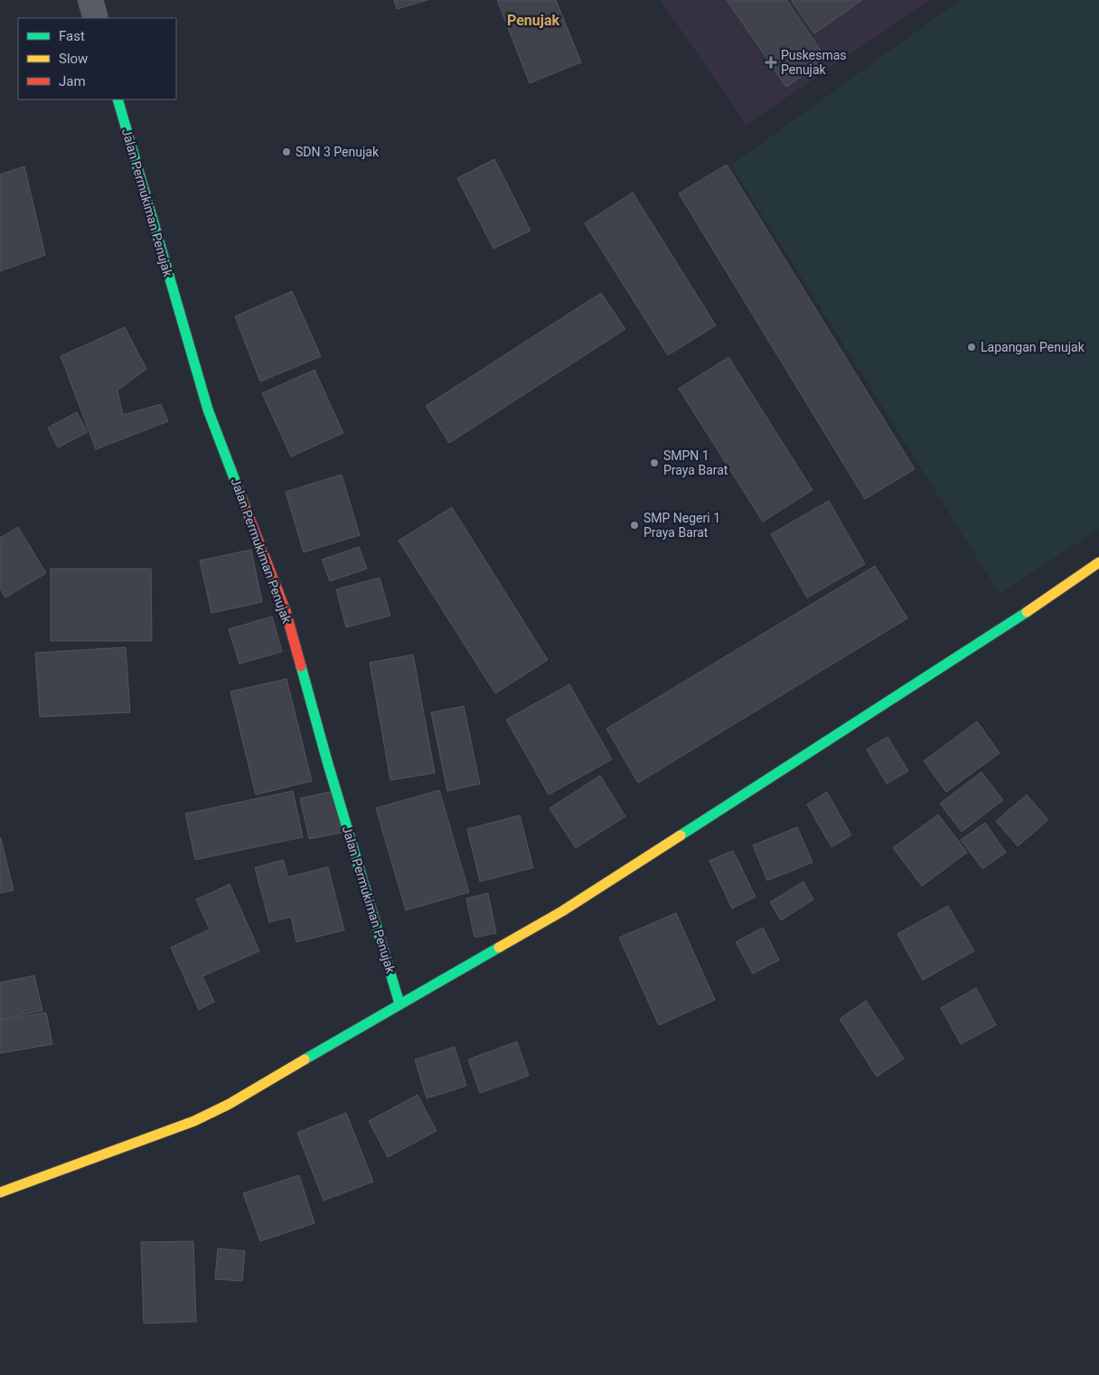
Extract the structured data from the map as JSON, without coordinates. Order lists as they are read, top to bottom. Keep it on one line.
{"streets":{"street":["Jalan Permukiman Penujak"]},"districts":["Penujak"],"places":{"health":["Puskesmas Penujak"],"other":["SDN 3 Penujak","Lapangan Penujak","SMPN 1 Praya Barat","SMP Negeri 1 Praya Barat"]},"legend":["Fast","Slow","Jam"]}
